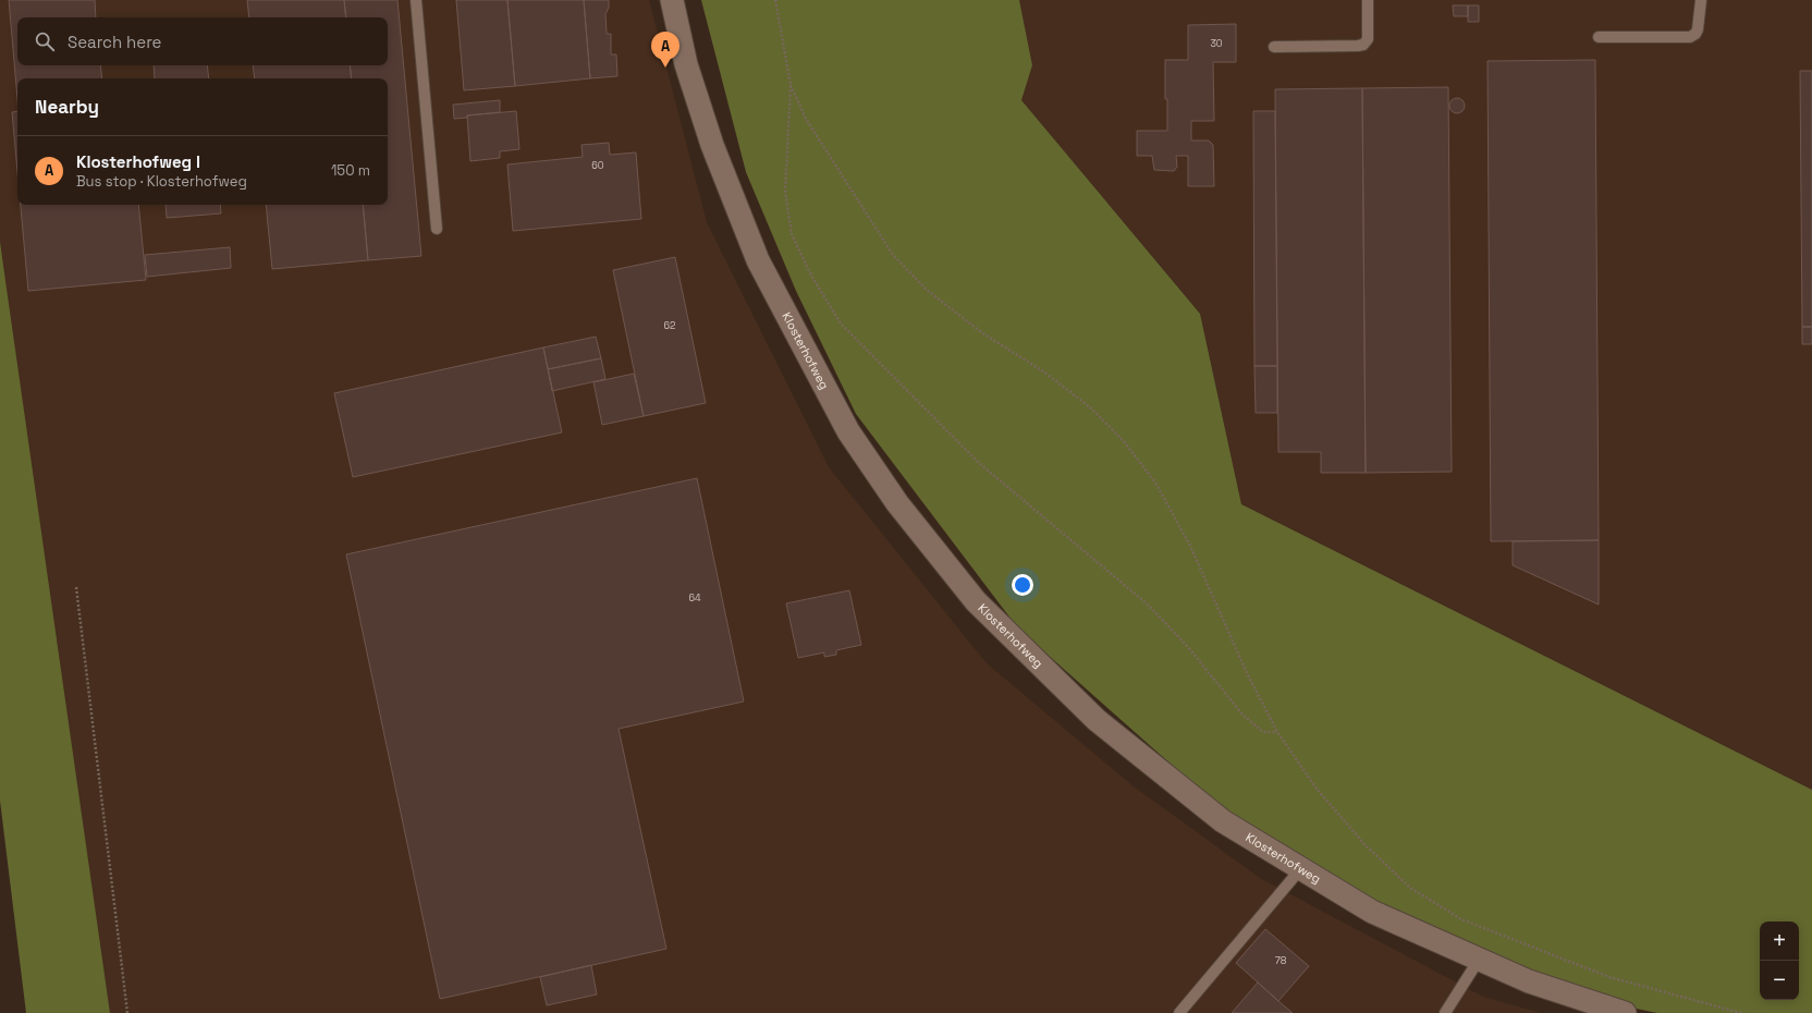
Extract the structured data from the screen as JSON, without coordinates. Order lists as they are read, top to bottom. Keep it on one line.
{"streets":{"street":["Klosterhofweg"]},"house_numbers":["30","60","62","64","78"],"page":{"search":"Search here","pins":"A","heading":"Nearby","list":[{"mark":"A","name":"Klosterhofweg I","note":"Bus stop · Klosterhofweg","value":"150 m"}],"map_buttons":["+","−"]}}
